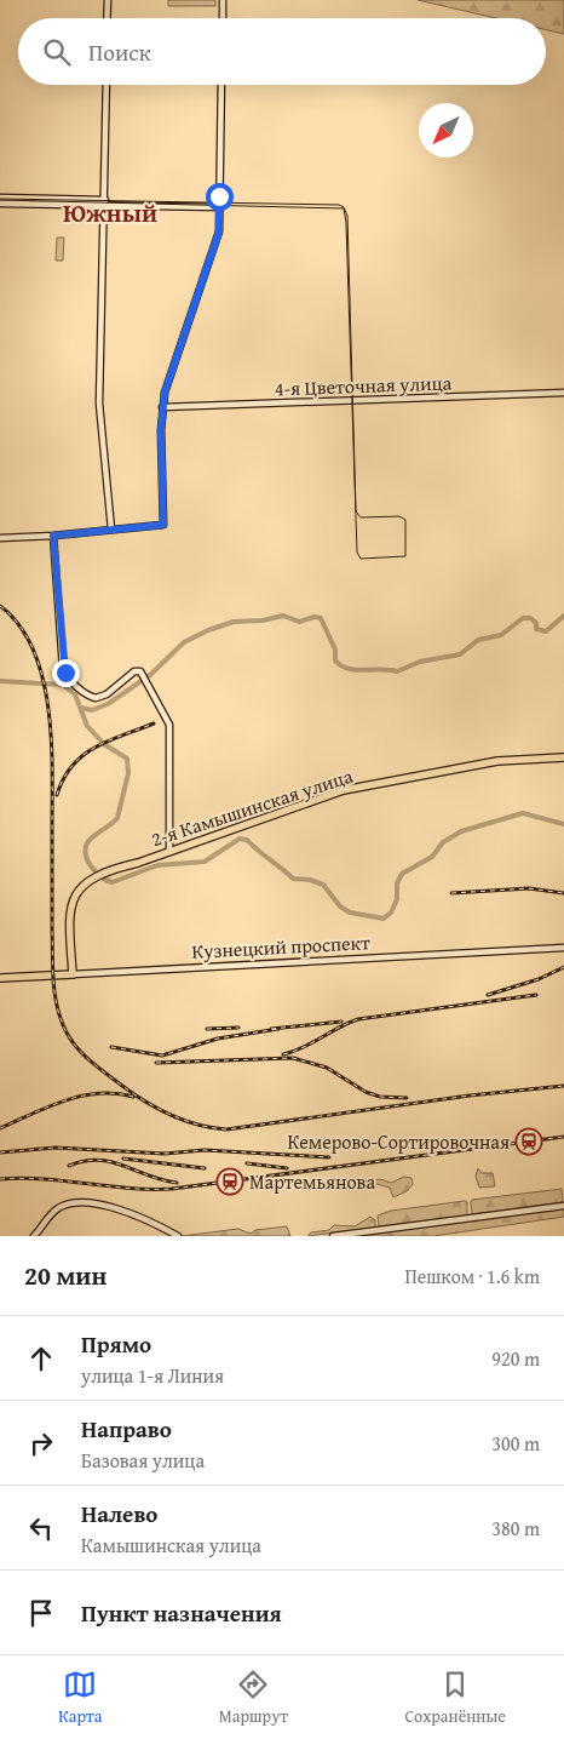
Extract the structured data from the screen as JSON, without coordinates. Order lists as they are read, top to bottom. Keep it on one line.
{"streets":{"main road":["2-я Камышинская улица","Кузнецкий проспект"],"street":["4-я Цветочная улица"]},"crossings":[["2-я Камышинская улица","Кузнецкий проспект"]],"districts":["Южный"],"places":{"station":["Кемерово-Сортировочная","Мартемьянова"]},"north":"bottom left","page":{"search":"Поиск","heading":["20 мин","Пешком · 1.6 km"],"list":[["Прямо","улица 1-я Линия","920 m"],["Направо","Базовая улица","300 m"],["Налево","Камышинская улица","380 m"],"Пункт назначения"],"nav":["Карта","Маршрут","Сохранённые"]}}
